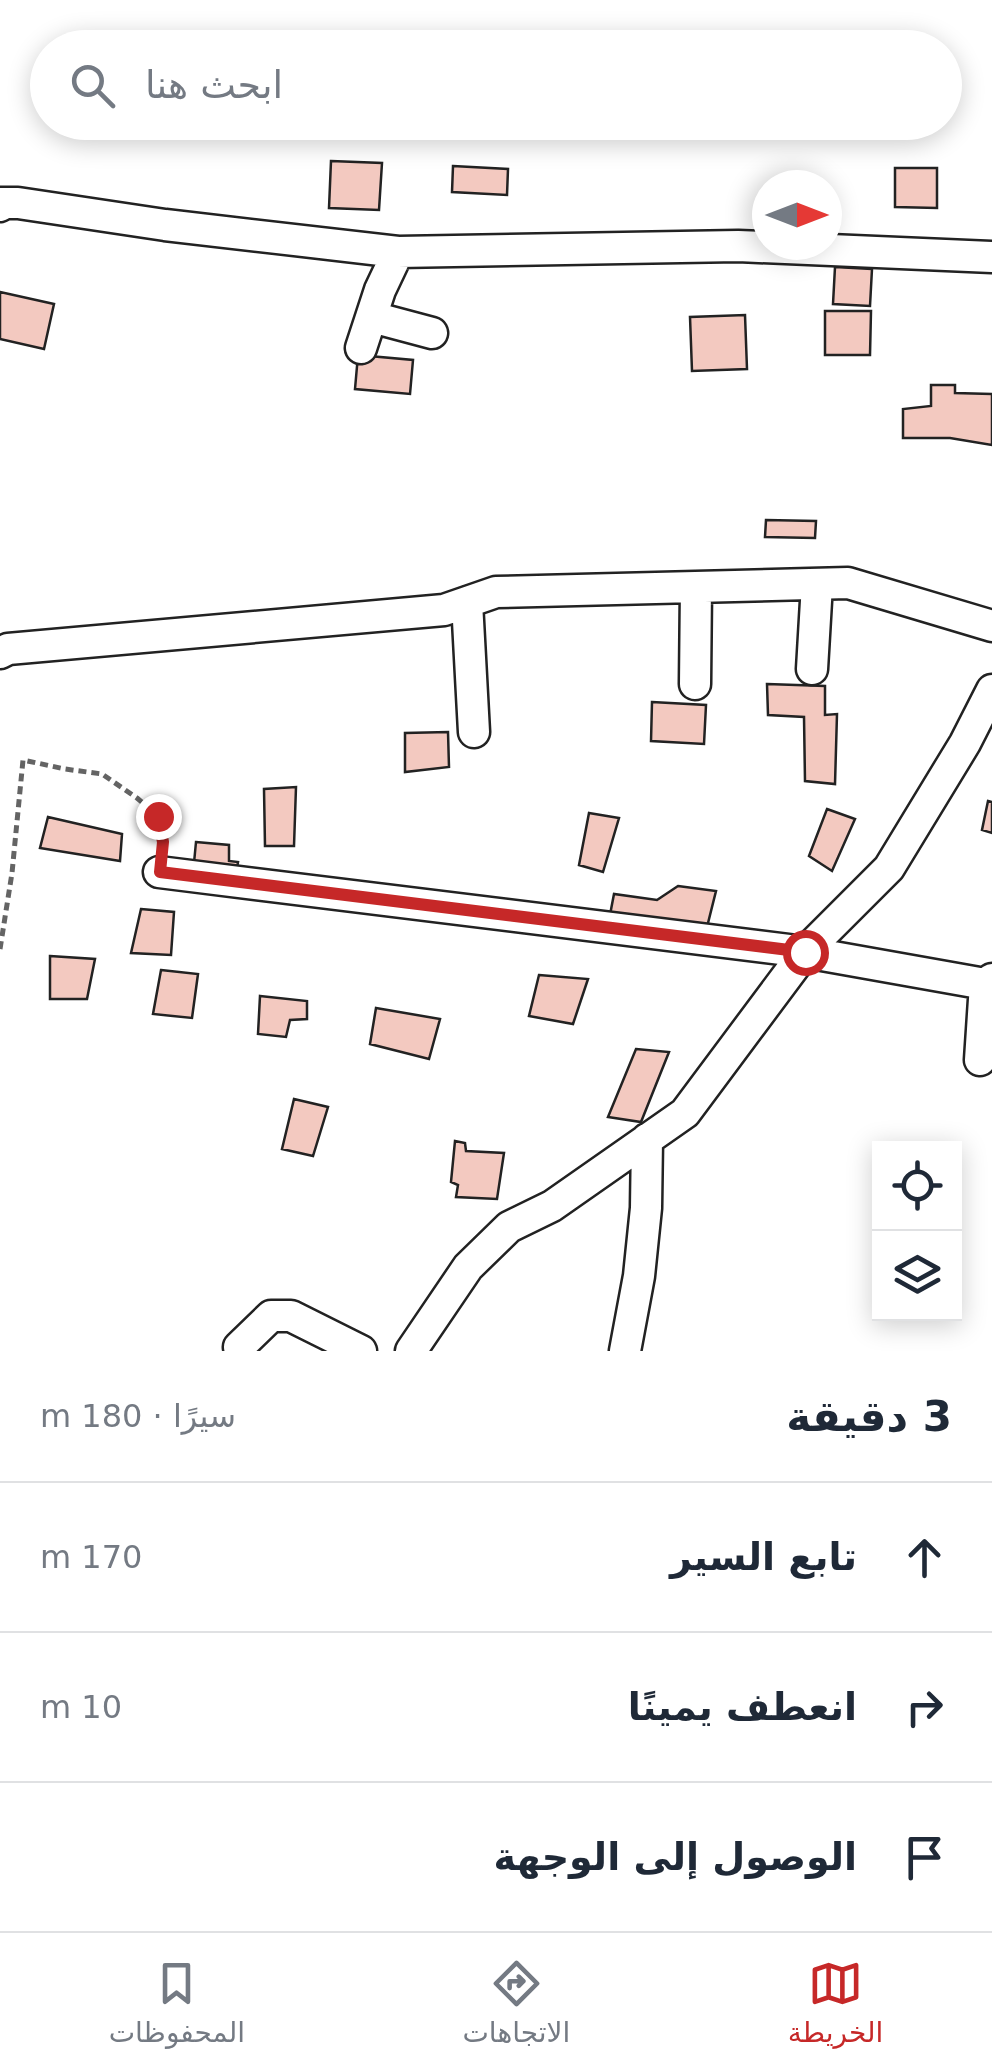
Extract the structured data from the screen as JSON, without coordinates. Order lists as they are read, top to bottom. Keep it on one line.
{"north":"right","page":{"search":"ابحث هنا","heading":["3 دقيقة","سيرًا · 180 m"],"list":[["تابع السير","170 m"],["انعطف يمينًا","10 m"],"الوصول إلى الوجهة"],"nav":["الخريطة","الاتجاهات","المحفوظات"]}}
